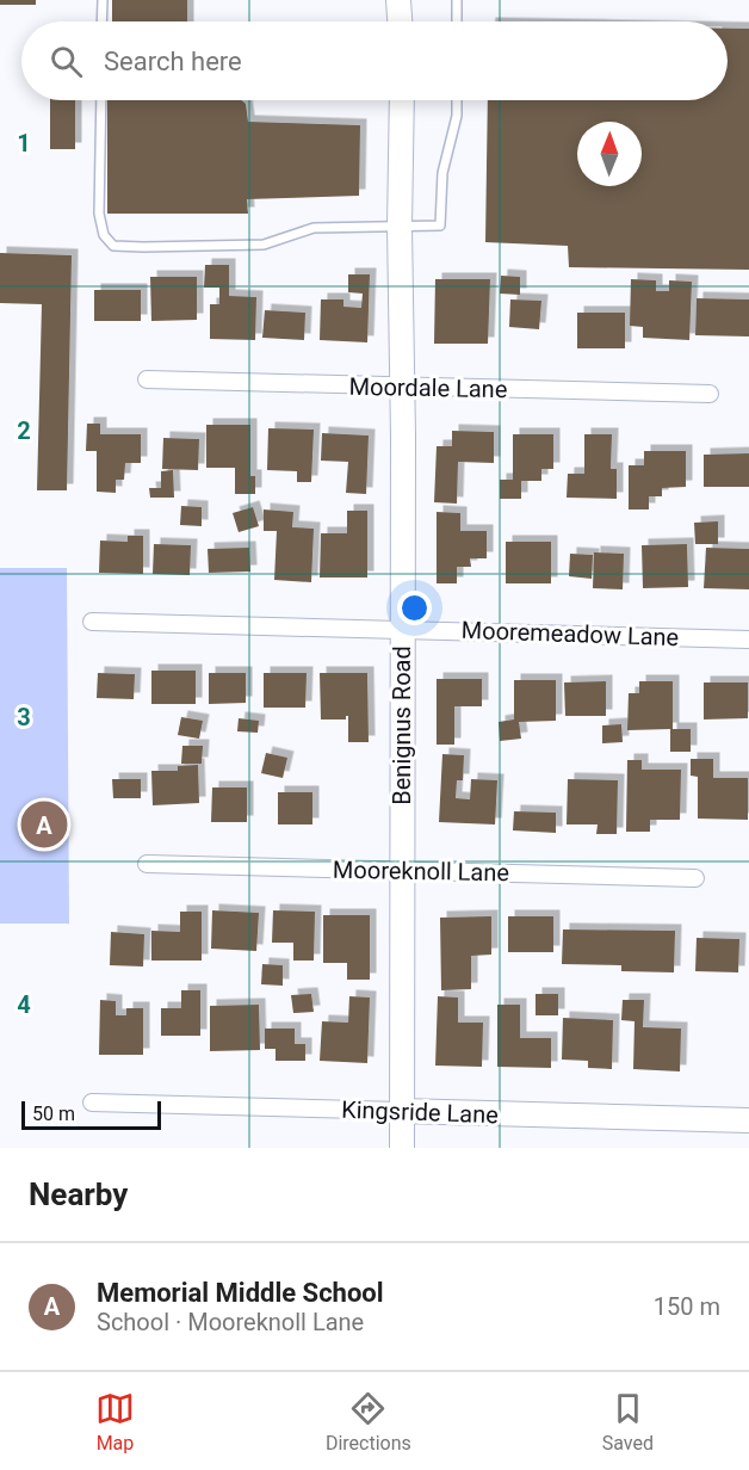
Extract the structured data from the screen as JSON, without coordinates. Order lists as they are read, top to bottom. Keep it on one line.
{"streets":{"street":["Moordale Lane","Mooremeadow Lane","Benignus Road","Mooreknoll Lane","Kingsride Lane"]},"crossings":[["Moordale Lane","Benignus Road"],["Mooremeadow Lane","Benignus Road"],["Benignus Road","Mooreknoll Lane"],["Benignus Road","Kingsride Lane"]],"scale_bar":"50 m","north":"top","page":{"search":"Search here","pins":"A","scale":"50 m","heading":"Nearby","list":[{"mark":"A","name":"Memorial Middle School","note":"School · Mooreknoll Lane","value":"150 m"}],"nav":["Map","Directions","Saved"]},"grid":{"rows":["1","2","3","4"]}}
